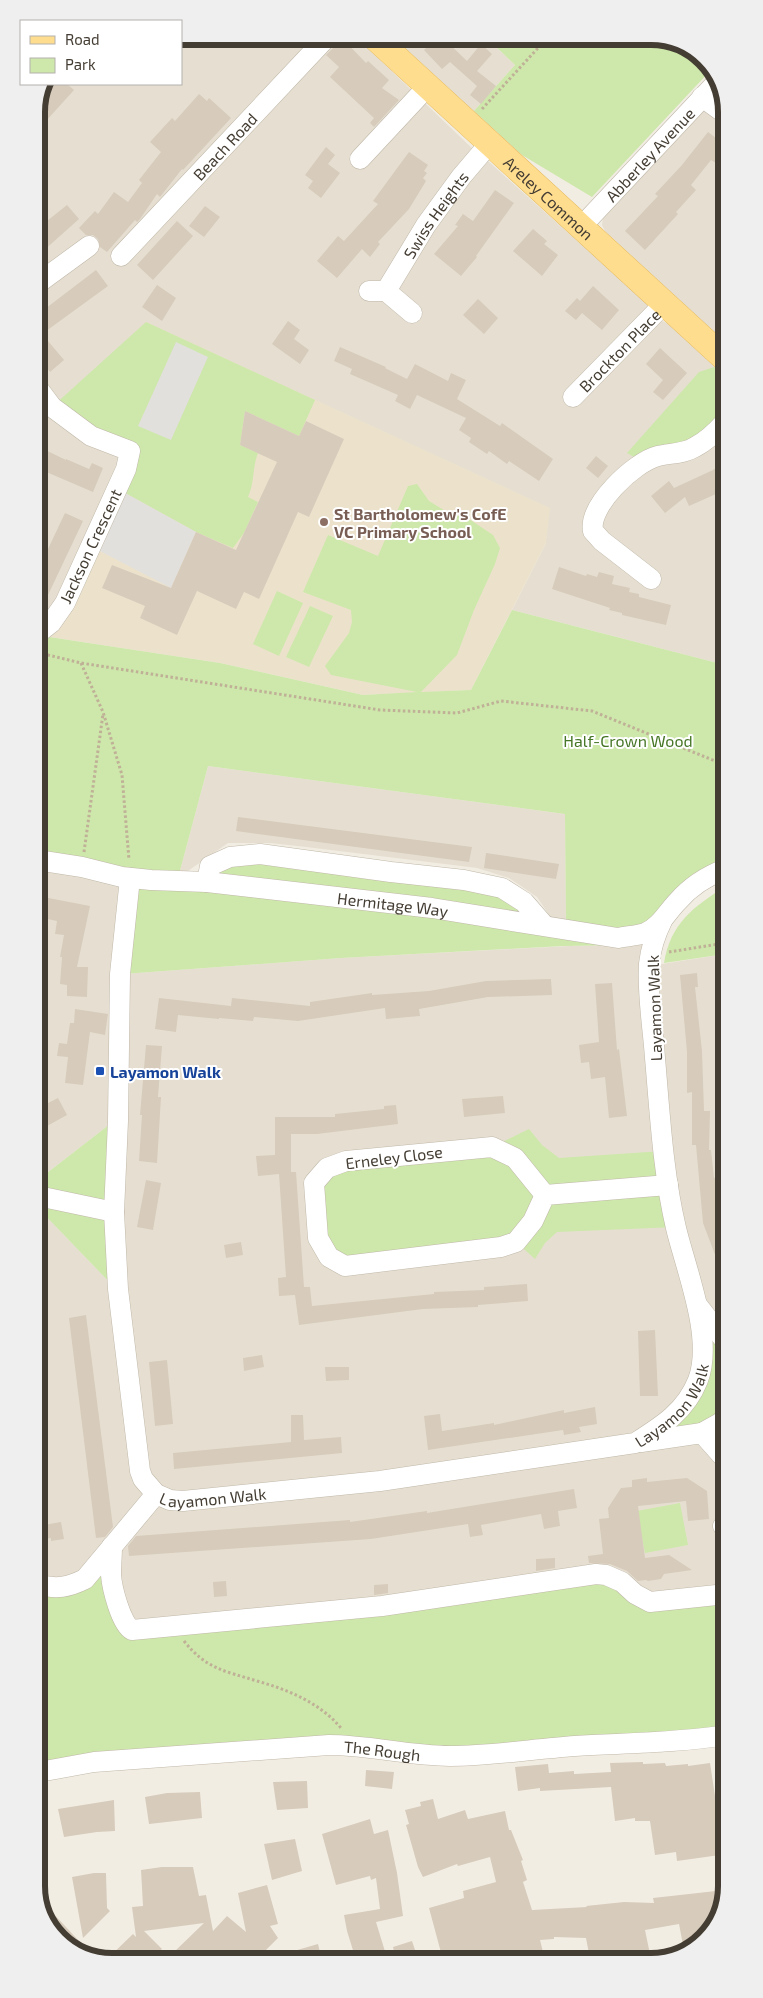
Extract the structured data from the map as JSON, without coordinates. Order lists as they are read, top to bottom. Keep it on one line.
{"streets":{"main road":["Areley Common"],"street":["Beach Road","Abberley Avenue","Swiss Heights","Brockton Place","Jackson Crescent","Hermitage Way","Layamon Walk","Erneley Close","The Rough"]},"crossings":[["Abberley Avenue","Areley Common"],["Areley Common","Swiss Heights"],["Areley Common","Brockton Place"],["Hermitage Way","Layamon Walk"]],"parks":["Half-Crown Wood"],"places":{"other":["St Bartholomew's CofE VC Primary School"],"transit":["Layamon Walk"]},"legend":["Road","Park"]}
